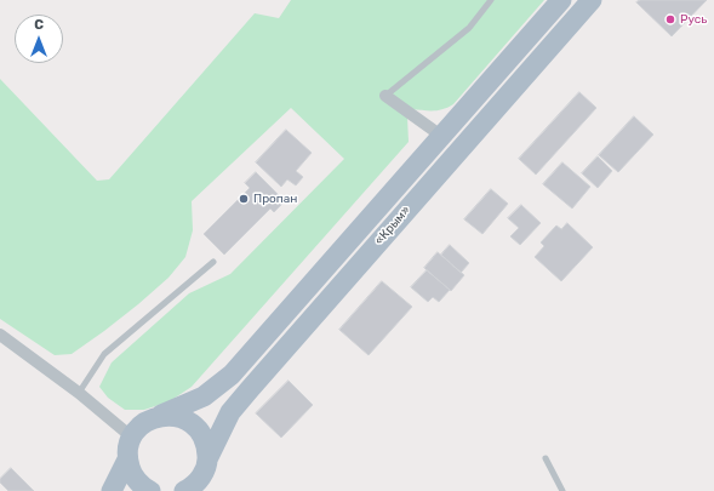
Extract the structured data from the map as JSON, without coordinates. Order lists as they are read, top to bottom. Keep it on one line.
{"streets":{"main road":["«Крым»"]},"places":["Русь","Пропан"],"north":"top"}
